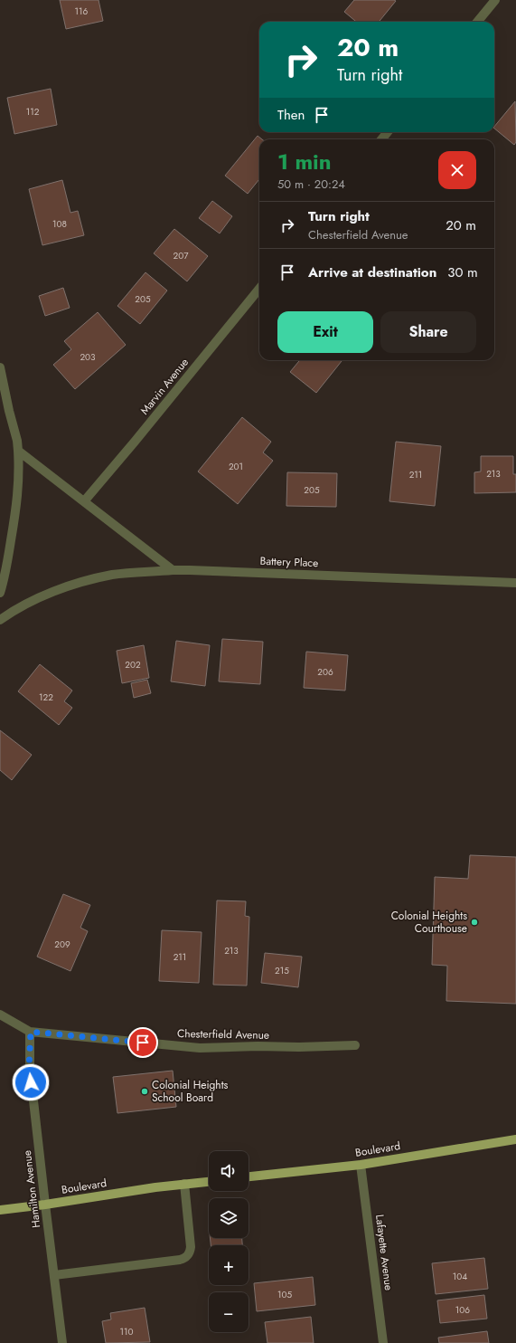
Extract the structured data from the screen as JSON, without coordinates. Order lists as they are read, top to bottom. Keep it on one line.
{"streets":{"main road":["Boulevard"],"street":["Marvin Avenue","Battery Place","Chesterfield Avenue","Hamilton Avenue","Lafayette Avenue"]},"crossings":[["Chesterfield Avenue","Hamilton Avenue"],["Boulevard","Hamilton Avenue"],["Boulevard","Lafayette Avenue"]],"places":["Colonial Heights Courthouse","Colonial Heights School Board"],"house_numbers":["116","112","108","207","205","203","201","213","211","205","202","206","122","209","213","211","215","104","105","106","110"],"page":{"turn":["20 m","Turn right"],"then":"Then","heading":["1 min","50 m · 20:24"],"list":[{"name":"Turn right","note":"Chesterfield Avenue","value":"20 m"},{"name":"Arrive at destination","value":"30 m"}],"buttons":["Exit","Share"],"map_buttons":["+","−"]}}
